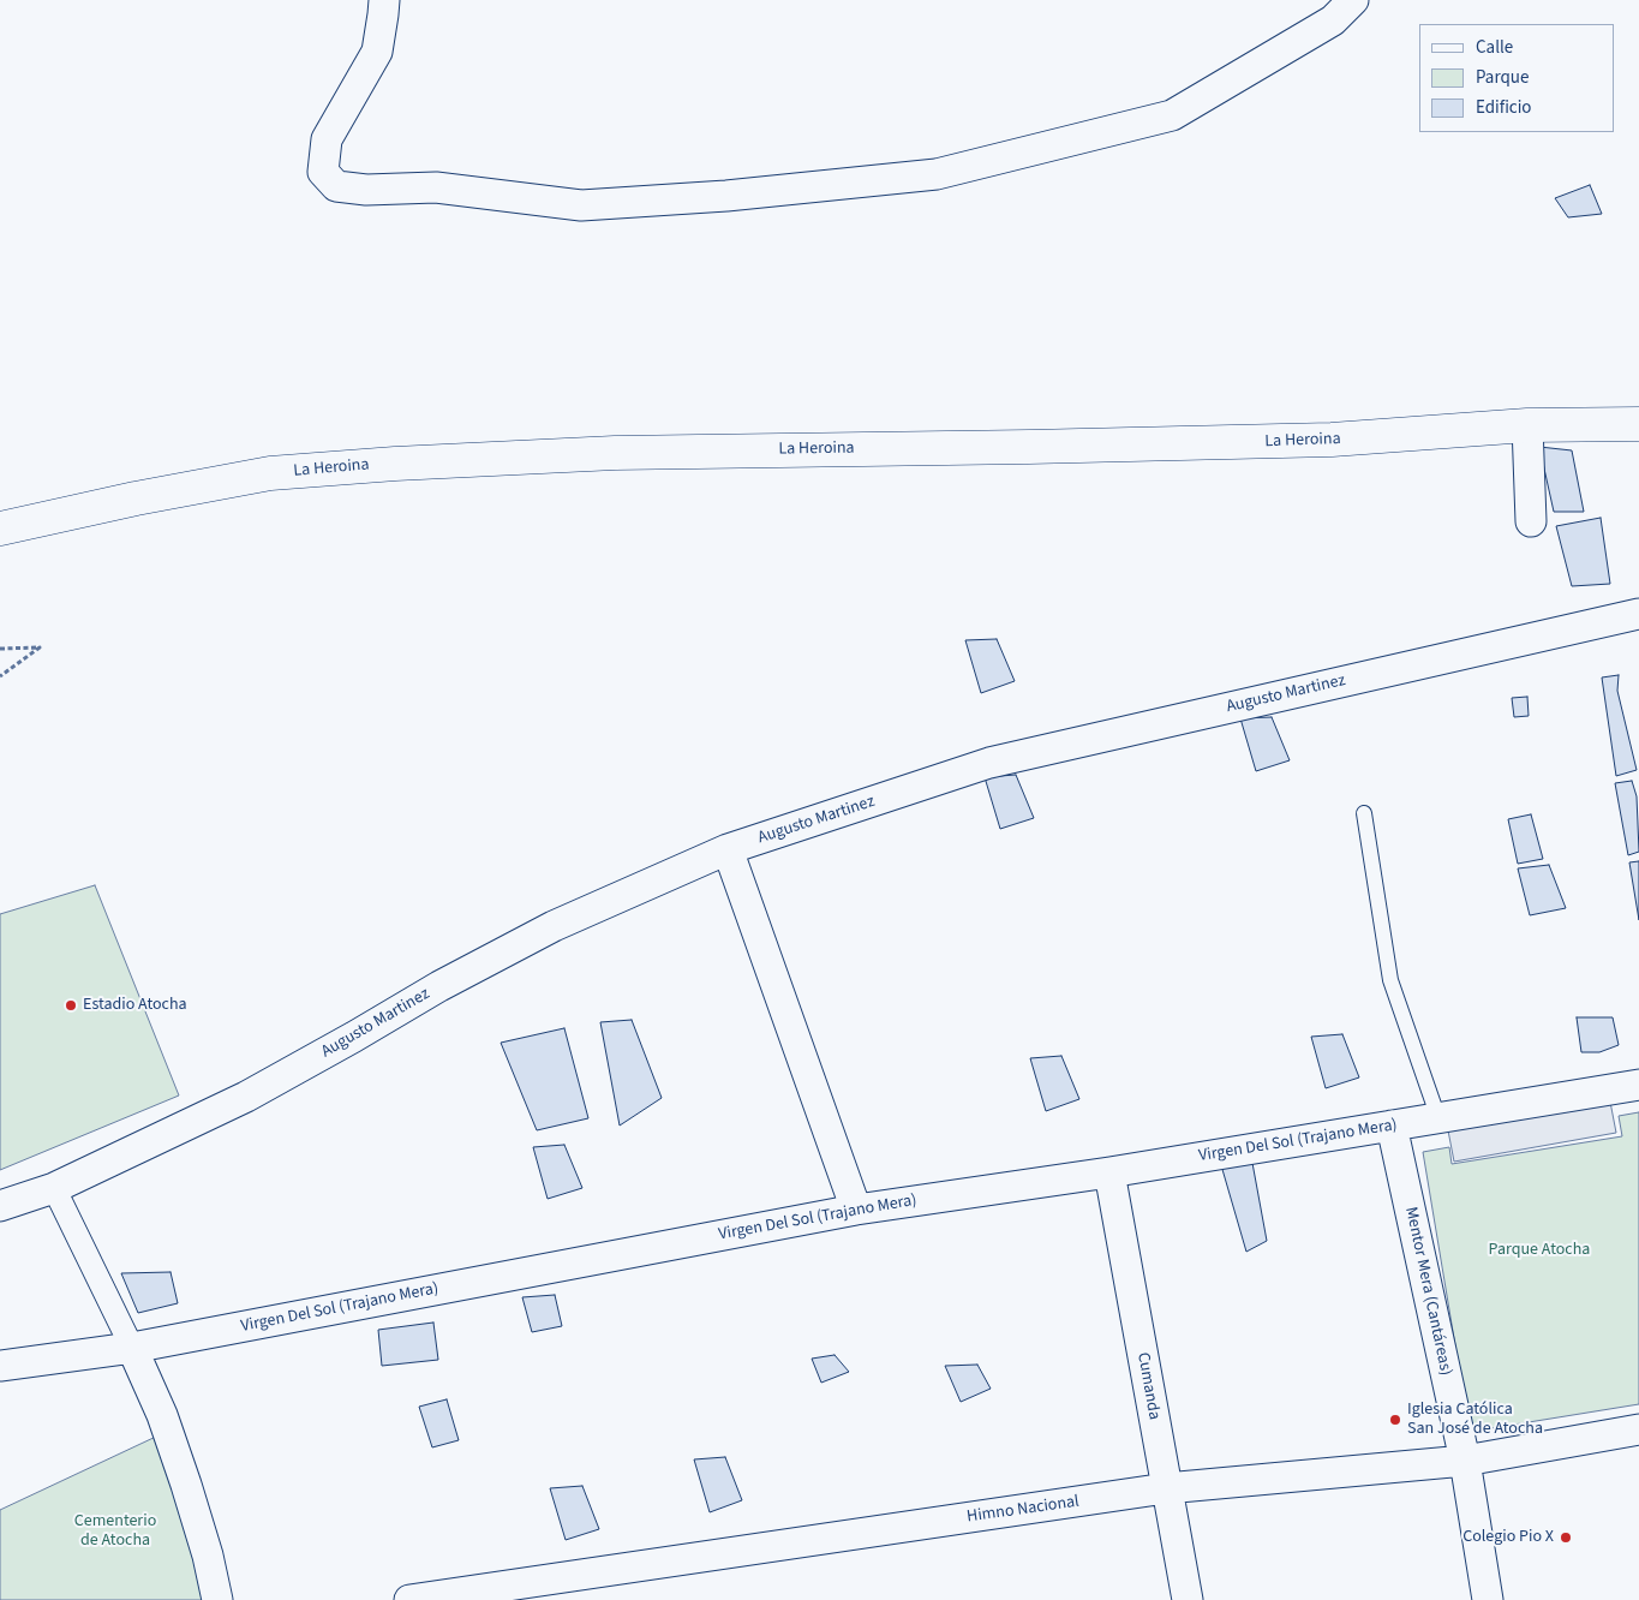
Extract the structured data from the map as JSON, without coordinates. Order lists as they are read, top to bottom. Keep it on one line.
{"streets":{"street":["La Heroina","Augusto Martinez","Virgen Del Sol (Trajano Mera)","Mentor Mera (Cantáreas)","Cumanda","Himno Nacional"]},"crossings":[["Virgen Del Sol (Trajano Mera)","Mentor Mera (Cantáreas)"],["Virgen Del Sol (Trajano Mera)","Cumanda"],["Mentor Mera (Cantáreas)","Himno Nacional"],["Cumanda","Himno Nacional"]],"parks":["Parque Atocha","Cementerio de Atocha"],"places":["Estadio Atocha","Iglesia Católica San José de Atocha","Colegio Pio X"],"legend":["Calle","Parque","Edificio"]}
